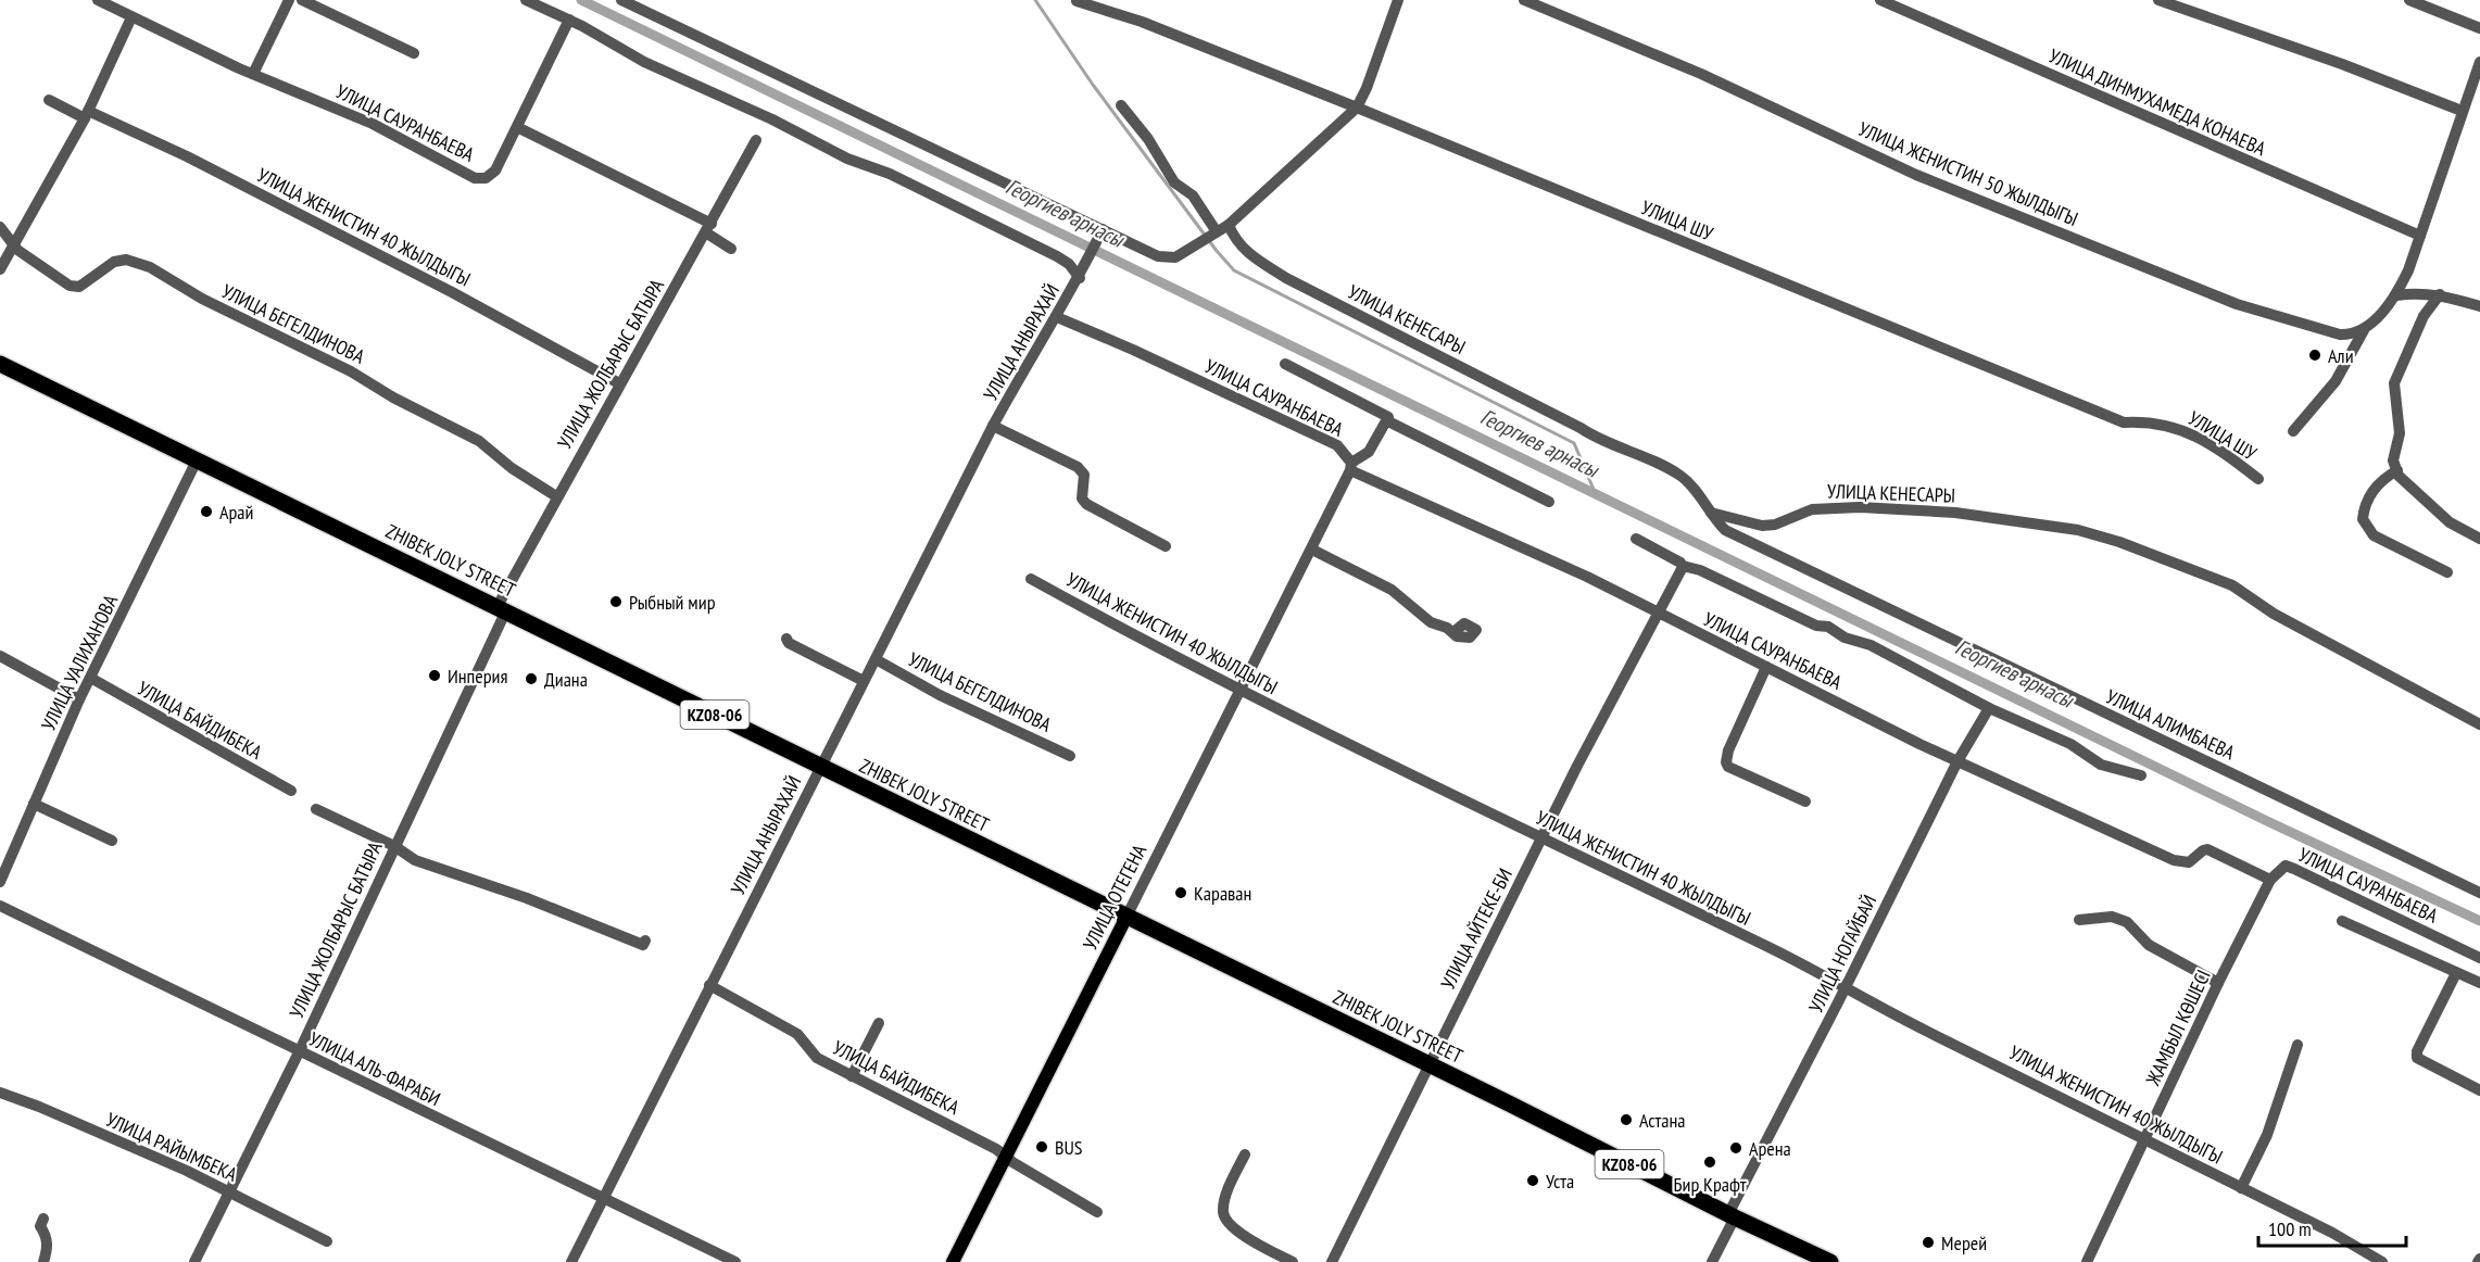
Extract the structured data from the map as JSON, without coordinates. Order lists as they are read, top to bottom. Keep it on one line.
{"streets":{"highway":["ZHIBEK JOLY STREET","KZ08-06"],"main road":["УЛИЦА ОТЕГЕНА"],"street":["УЛИЦА ДИНМУХАМЕДА КОНАЕВА","УЛИЦА САУРАНБАЕВА","УЛИЦА ЖЕНИСТИН 50 ЖЫЛДЫГЫ","УЛИЦА ШУ","УЛИЦА ЖЕНИСТИН 40 ЖЫЛДЫГЫ","УЛИЦА КЕНЕСАРЫ","УЛИЦА БЕГЕЛДИНОВА","УЛИЦА АНЫРАХАЙ","УЛИЦА ЖОЛБАРЫС БАТЫРА","УЛИЦА УАЛИХАНОВА","УЛИЦА БАЙДИБЕКА","УЛИЦА АЛИМБАЕВА","УЛИЦА АЙТЕКЕ-БИ","УЛИЦА НОГАЙБАЙ","ЖАМБЫЛ КӨШЕСІ","УЛИЦА АЛЬ-ФАРАБИ","УЛИЦА РАЙЫМБЕКА"]},"crossings":[["УЛИЦА САУРАНБАЕВА","УЛИЦА АНЫРАХАЙ"],["УЛИЦА САУРАНБАЕВА","УЛИЦА ОТЕГЕНА"],["УЛИЦА САУРАНБАЕВА","УЛИЦА АЙТЕКЕ-БИ"],["УЛИЦА САУРАНБАЕВА","УЛИЦА НОГАЙБАЙ"],["УЛИЦА САУРАНБАЕВА","ЖАМБЫЛ КӨШЕСІ"],["УЛИЦА ЖЕНИСТИН 40 ЖЫЛДЫГЫ","УЛИЦА ЖОЛБАРЫС БАТЫРА"],["УЛИЦА ЖЕНИСТИН 40 ЖЫЛДЫГЫ","УЛИЦА ОТЕГЕНА"],["УЛИЦА ЖЕНИСТИН 40 ЖЫЛДЫГЫ","УЛИЦА АЙТЕКЕ-БИ"],["УЛИЦА ЖЕНИСТИН 40 ЖЫЛДЫГЫ","УЛИЦА НОГАЙБАЙ"],["УЛИЦА ЖЕНИСТИН 40 ЖЫЛДЫГЫ","ЖАМБЫЛ КӨШЕСІ"],["УЛИЦА КЕНЕСАРЫ","УЛИЦА АЛИМБАЕВА"],["УЛИЦА БЕГЕЛДИНОВА","УЛИЦА АНЫРАХАЙ"],["УЛИЦА БЕГЕЛДИНОВА","УЛИЦА ЖОЛБАРЫС БАТЫРА"],["УЛИЦА АНЫРАХАЙ","ZHIBEK JOLY STREET"],["УЛИЦА АНЫРАХАЙ","УЛИЦА БАЙДИБЕКА"],["УЛИЦА АНЫРАХАЙ","УЛИЦА АЛЬ-ФАРАБИ"],["УЛИЦА ЖОЛБАРЫС БАТЫРА","ZHIBEK JOLY STREET"],["УЛИЦА ЖОЛБАРЫС БАТЫРА","УЛИЦА АЛЬ-ФАРАБИ"],["УЛИЦА ЖОЛБАРЫС БАТЫРА","УЛИЦА РАЙЫМБЕКА"],["ZHIBEK JOLY STREET","УЛИЦА УАЛИХАНОВА"],["ZHIBEK JOLY STREET","УЛИЦА ОТЕГЕНА"],["ZHIBEK JOLY STREET","УЛИЦА АЙТЕКЕ-БИ"],["ZHIBEK JOLY STREET","УЛИЦА НОГАЙБАЙ"],["УЛИЦА УАЛИХАНОВА","УЛИЦА БАЙДИБЕКА"],["УЛИЦА БАЙДИБЕКА","УЛИЦА ОТЕГЕНА"]],"water":["Георгиев арнасы"],"places":["Али","Арай","Рыбный мир","Инперия","Диана","Караван","Астана","BUS","Арена","Бир Крафт","Уста","Мерей"],"scale_bar":"100 m"}
